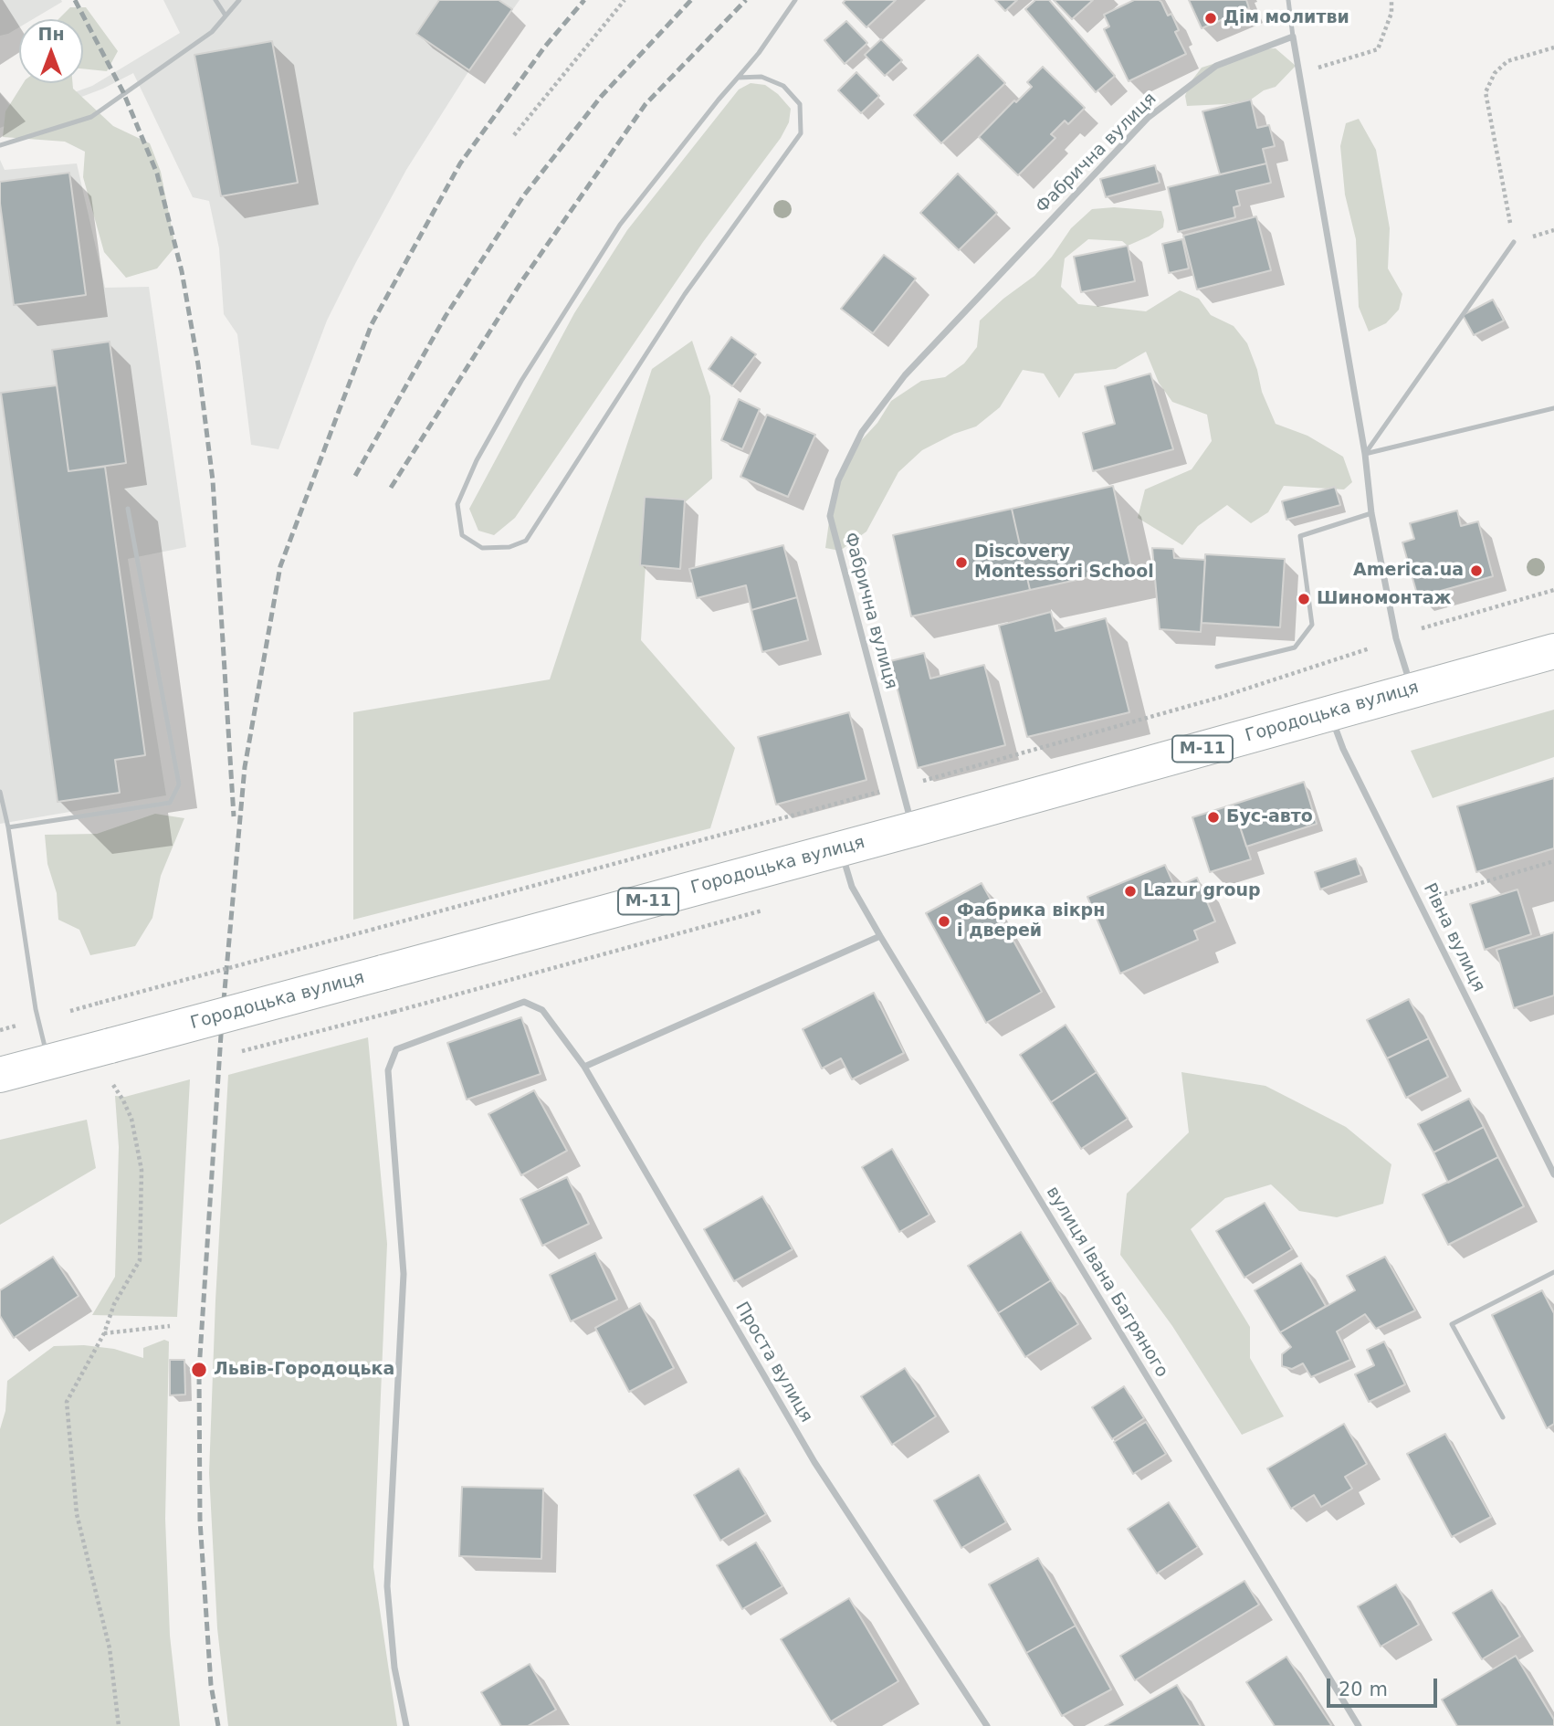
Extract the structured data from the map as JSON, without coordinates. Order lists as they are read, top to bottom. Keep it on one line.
{"streets":{"main road":["Городоцька вулиця","М-11"],"street":["Фабрична вулиця","Рівна вулиця","вулиця Івана Багряного","Проста вулиця"]},"crossings":[["Фабрична вулиця","Городоцька вулиця"],["Городоцька вулиця","Рівна вулиця"],["Городоцька вулиця","вулиця Івана Багряного"]],"places":["Дім молитви","Discovery Montessori School","America.ua","Шиномонтаж","Бус-авто","Lazur group","Фабрика вікрн і дверей","Львів-Городоцька"],"scale_bar":"20 m","north":"top"}
